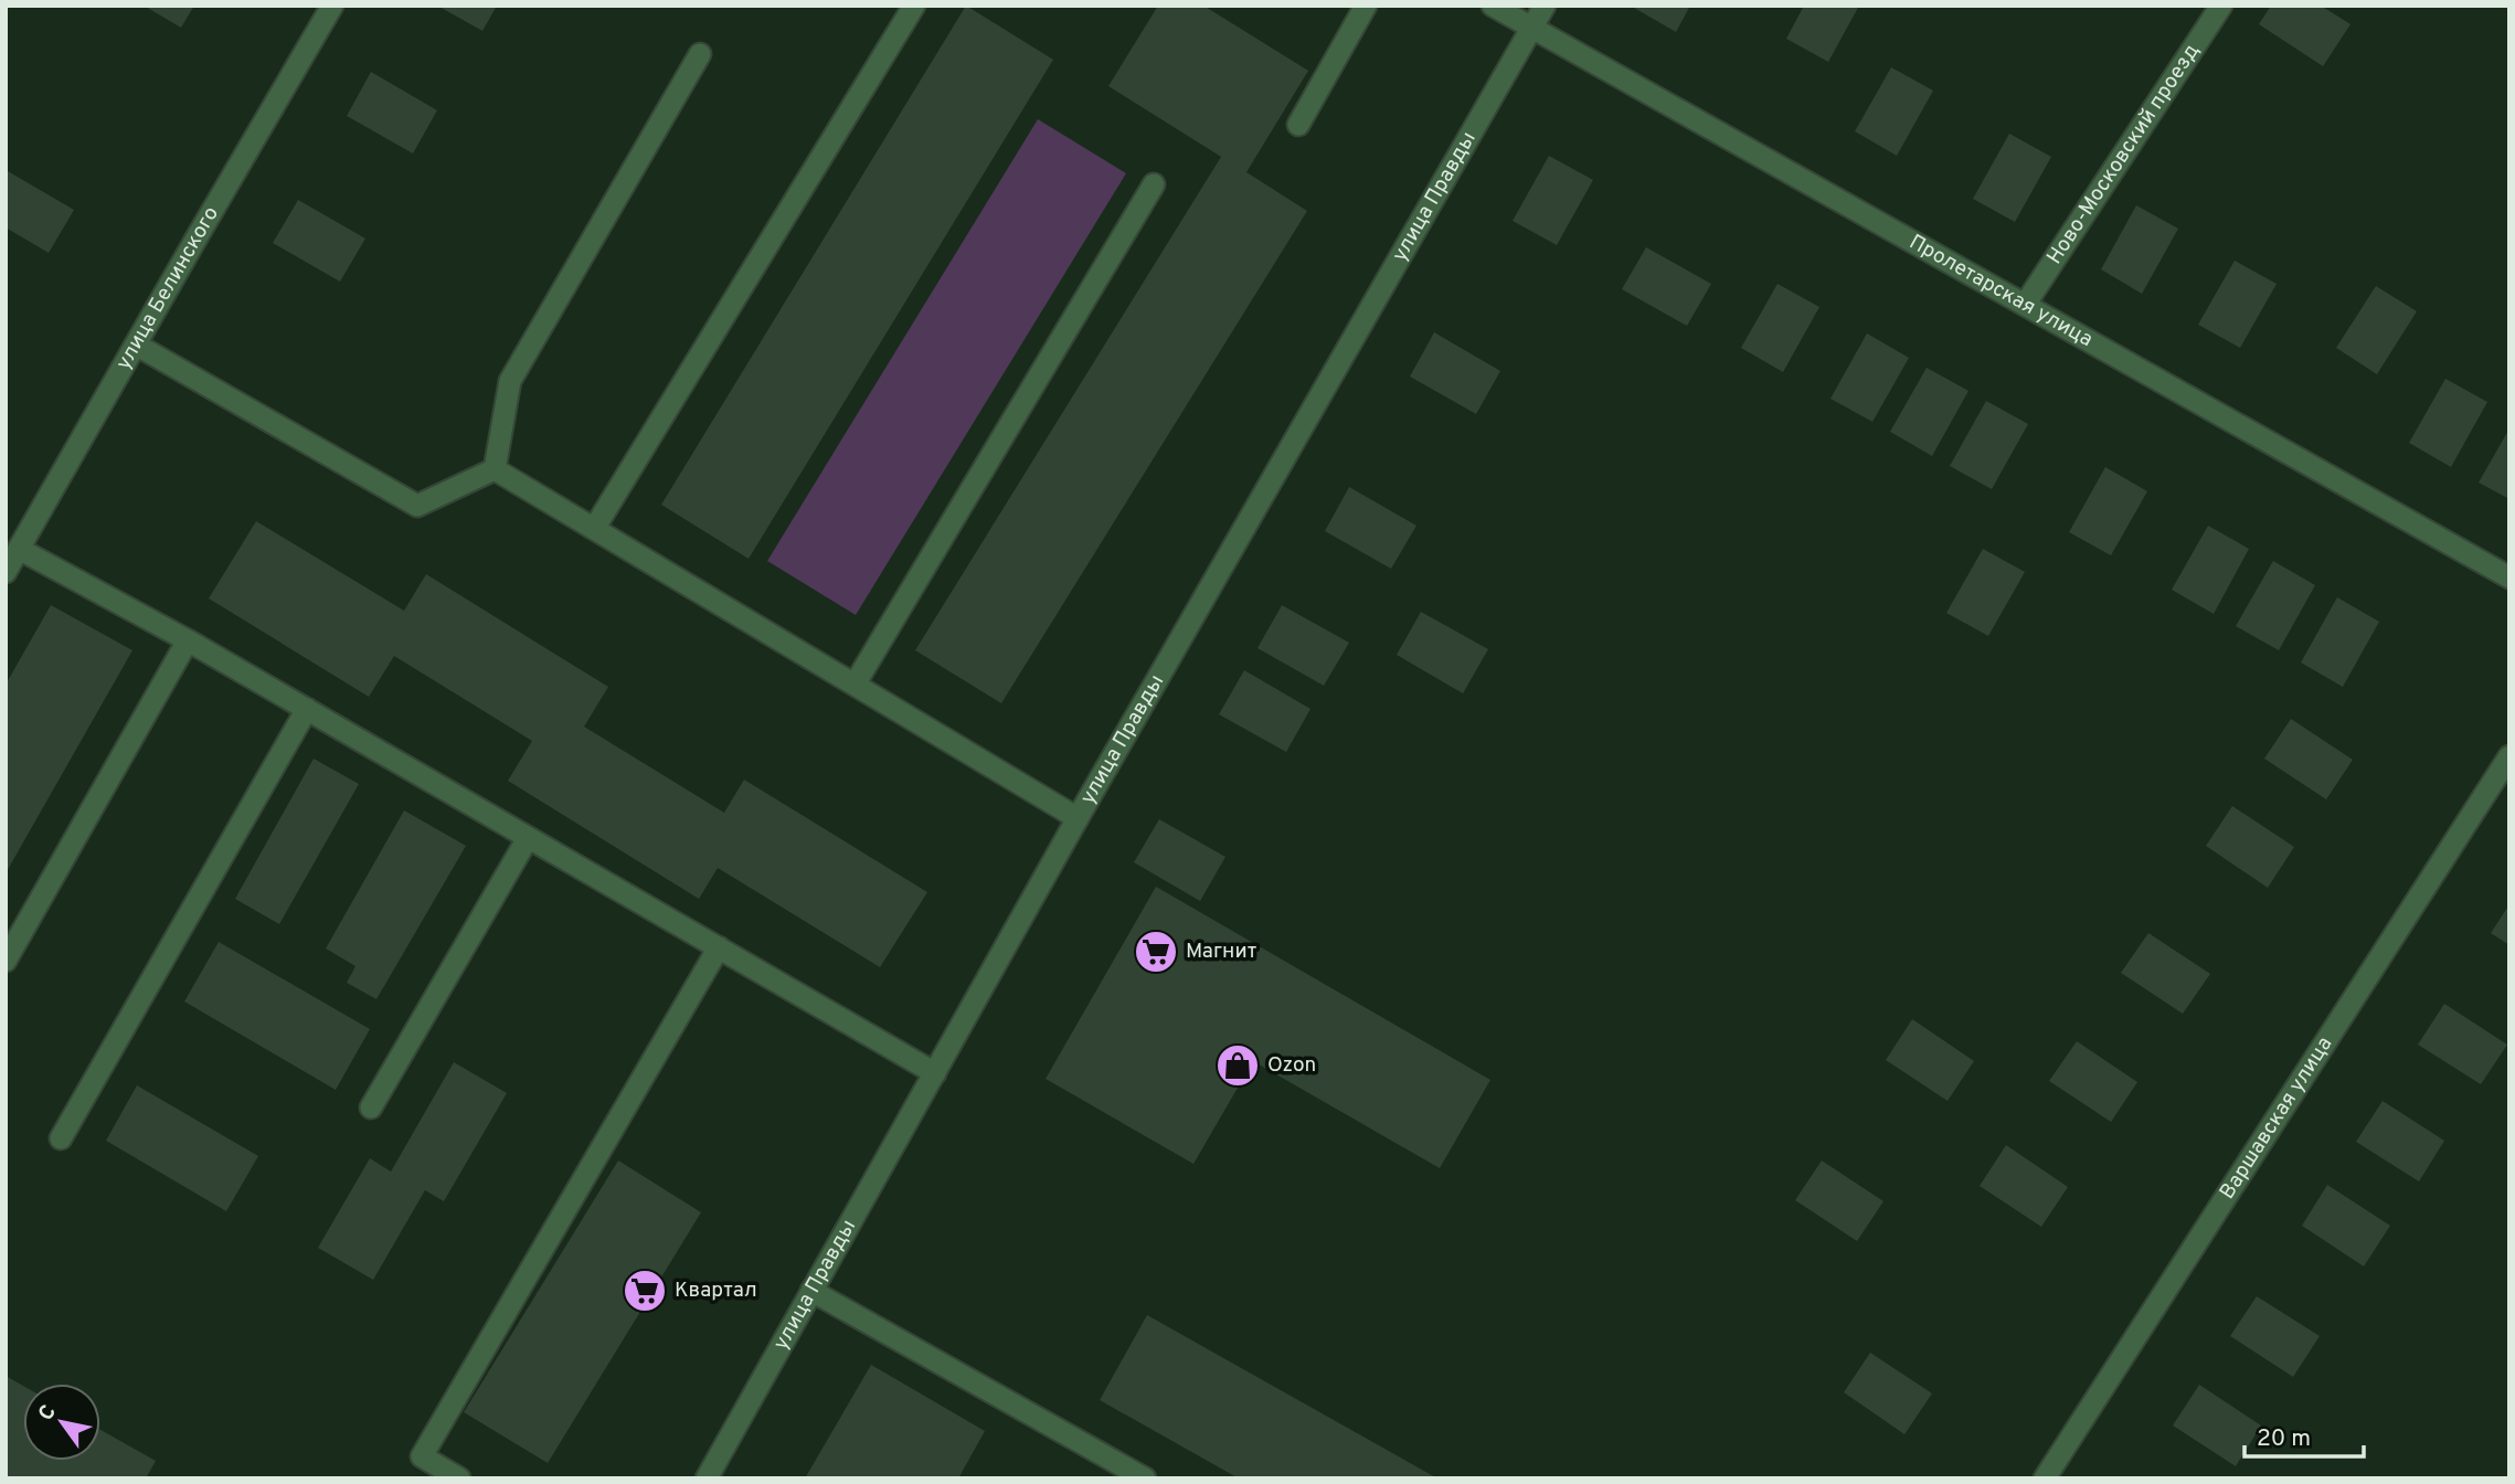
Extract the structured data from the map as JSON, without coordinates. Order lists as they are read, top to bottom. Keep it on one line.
{"streets":{"street":["Ново-Московский проезд","улица Правды","улица Белинского","Пролетарская улица","Варшавская улица"]},"crossings":[["Ново-Московский проезд","Пролетарская улица"],["улица Правды","Пролетарская улица"]],"places":{"supermarket":["Магнит","Квартал"],"shop":["Ozon"]},"scale_bar":"20 m","north":"top left"}
